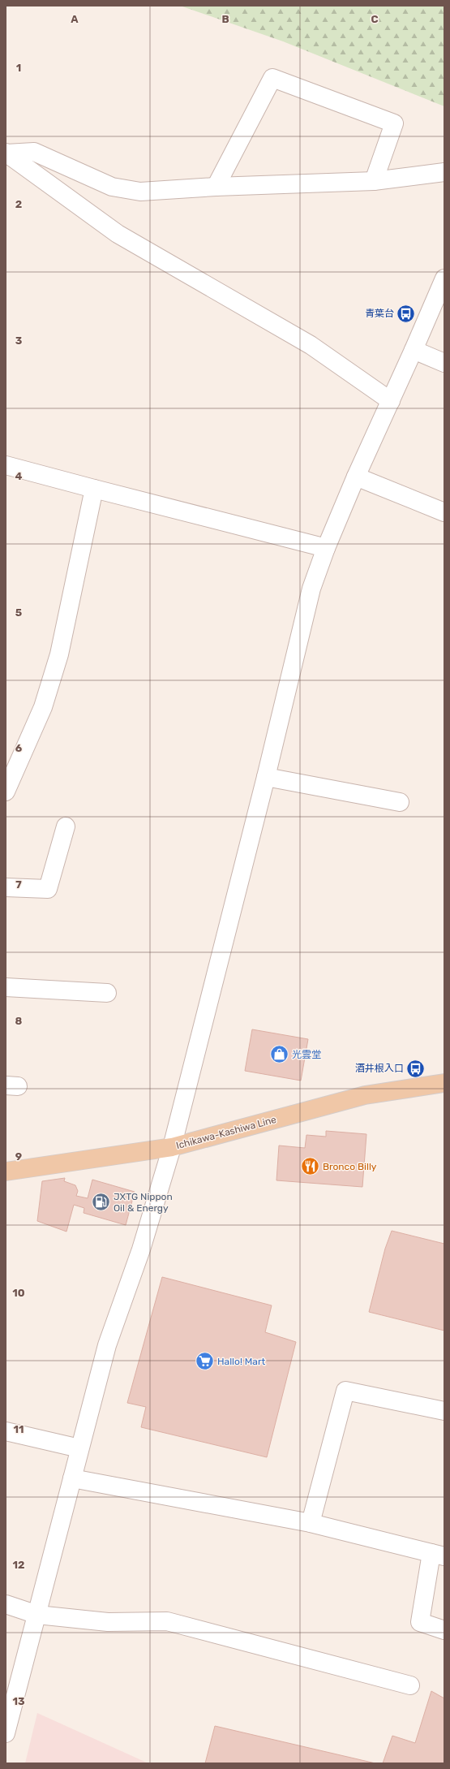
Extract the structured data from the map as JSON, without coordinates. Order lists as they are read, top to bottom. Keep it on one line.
{"streets":{"main road":["Ichikawa-Kashiwa Line"]},"places":{"bus stop":["青葉台","酒井根入口"],"shop":["光雲堂"],"restaurant":["Bronco Billy"],"fuel station":["JXTG Nippon Oil & Energy"],"supermarket":["Hallo! Mart"]},"grid":{"columns":["A","B","C"],"rows":["1","2","3","4","5","6","7","8","9","10","11","12","13"]}}
